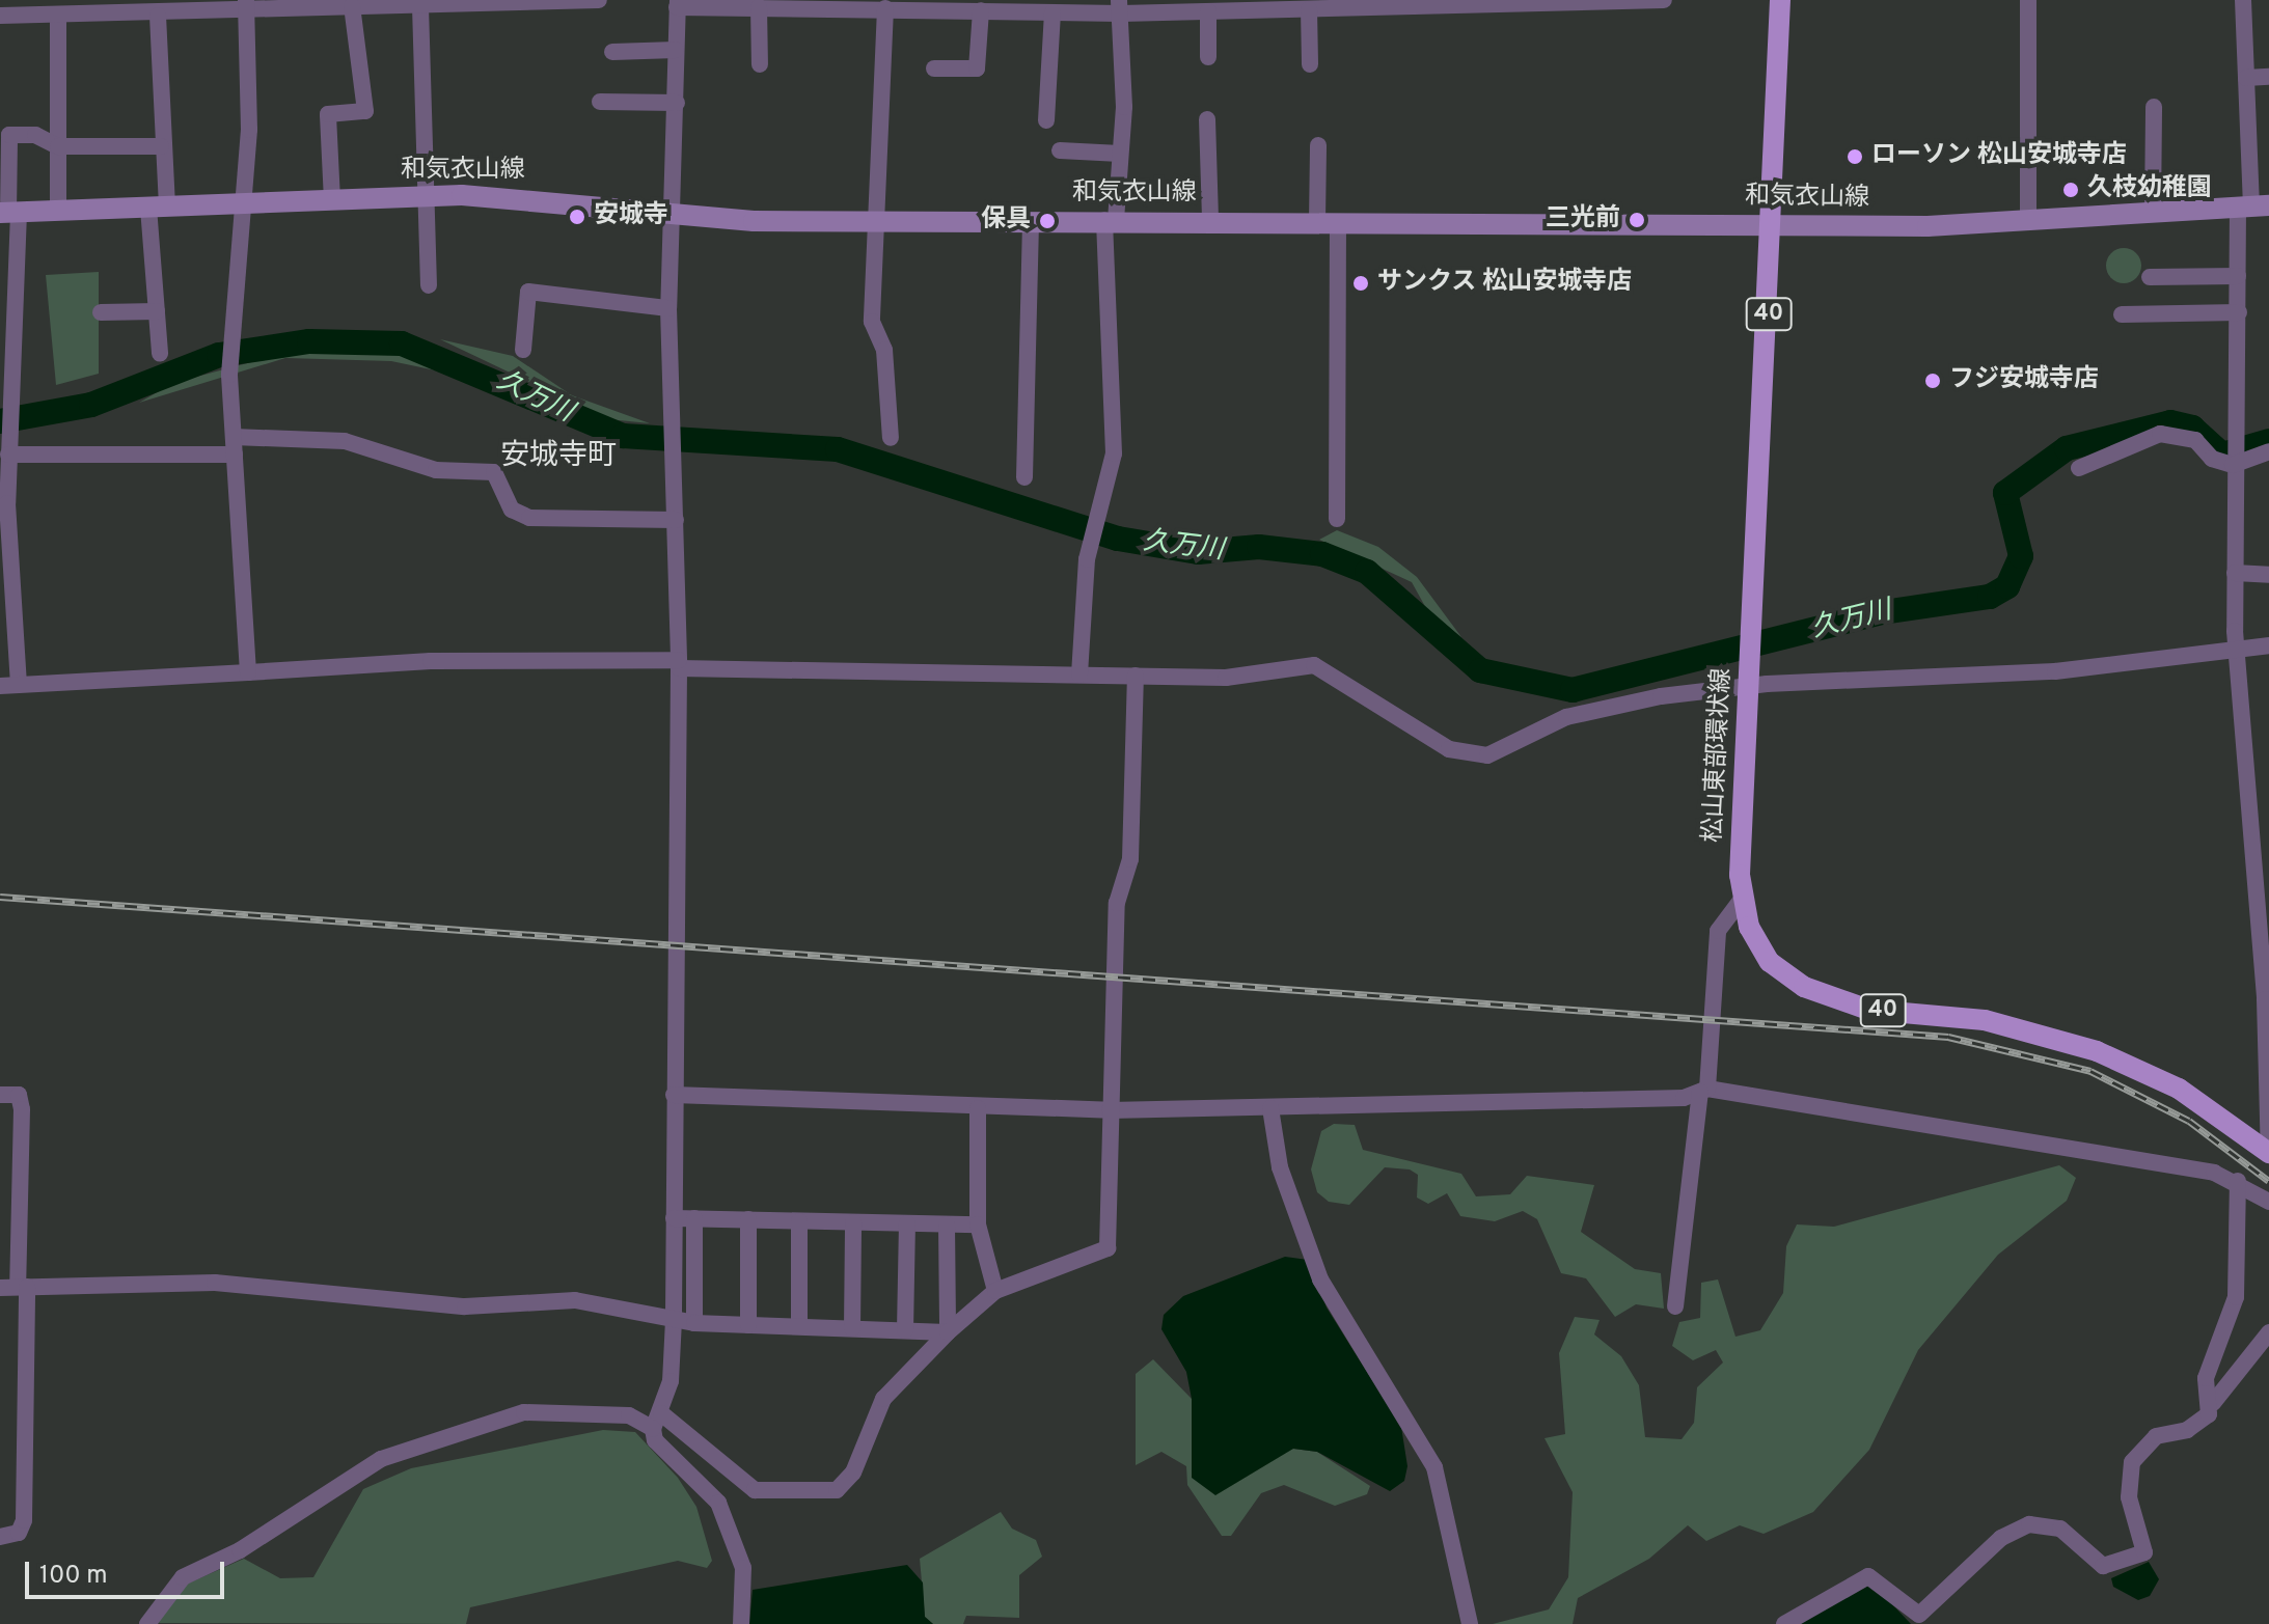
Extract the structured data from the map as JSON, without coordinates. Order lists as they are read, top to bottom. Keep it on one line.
{"streets":{"main road":["和気衣山線","40","松山東部環状線"]},"crossings":[["和気衣山線","松山東部環状線"]],"districts":["安城寺町"],"water":["久万川"],"places":["ローソン 松山安城寺店","久枝幼稚園","安城寺","三光前","保具","サンクス 松山安城寺店","フジ安城寺店"],"scale_bar":"100 m"}
